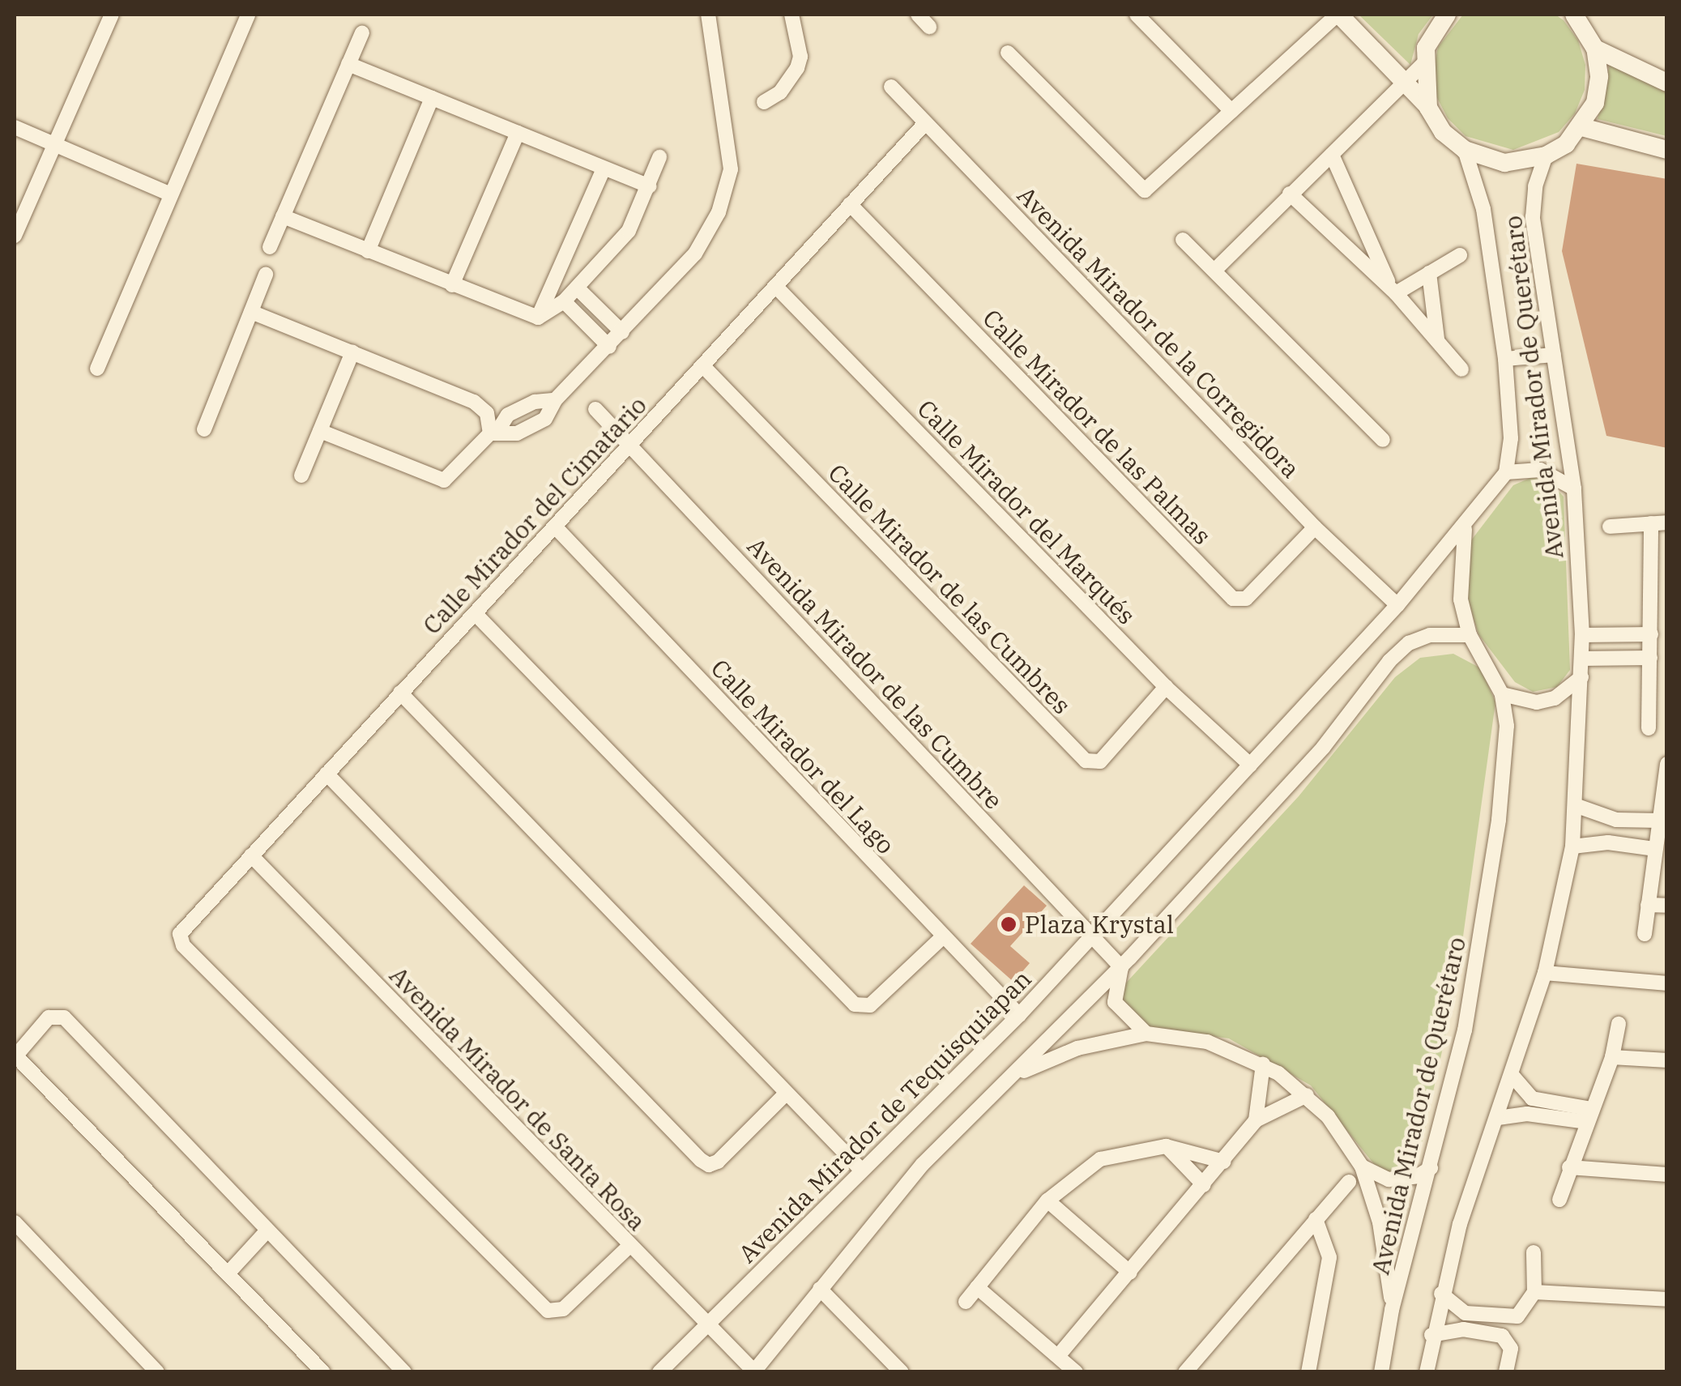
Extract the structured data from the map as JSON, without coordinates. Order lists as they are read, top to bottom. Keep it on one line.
{"streets":{"street":["Avenida Mirador de la Corregidora","Avenida Mirador de Querétaro","Calle Mirador de las Palmas","Calle Mirador del Marqués","Calle Mirador del Cimatario","Calle Mirador de las Cumbres","Avenida Mirador de las Cumbre","Calle Mirador del Lago","Avenida Mirador de Santa Rosa","Avenida Mirador de Tequisquiapan"]},"crossings":[["Avenida Mirador de la Corregidora","Calle Mirador de las Palmas"],["Avenida Mirador de la Corregidora","Calle Mirador del Cimatario"],["Avenida Mirador de la Corregidora","Avenida Mirador de Tequisquiapan"],["Avenida Mirador de Querétaro","Avenida Mirador de Tequisquiapan"],["Calle Mirador de las Palmas","Calle Mirador del Cimatario"],["Calle Mirador del Marqués","Calle Mirador del Cimatario"],["Calle Mirador del Marqués","Calle Mirador de las Cumbres"],["Calle Mirador del Marqués","Avenida Mirador de Tequisquiapan"],["Calle Mirador del Cimatario","Calle Mirador de las Cumbres"],["Calle Mirador del Cimatario","Avenida Mirador de las Cumbre"],["Calle Mirador del Cimatario","Calle Mirador del Lago"],["Calle Mirador del Cimatario","Avenida Mirador de Santa Rosa"],["Avenida Mirador de las Cumbre","Avenida Mirador de Tequisquiapan"],["Calle Mirador del Lago","Avenida Mirador de Tequisquiapan"],["Avenida Mirador de Santa Rosa","Avenida Mirador de Tequisquiapan"]],"places":["Plaza Krystal"]}
